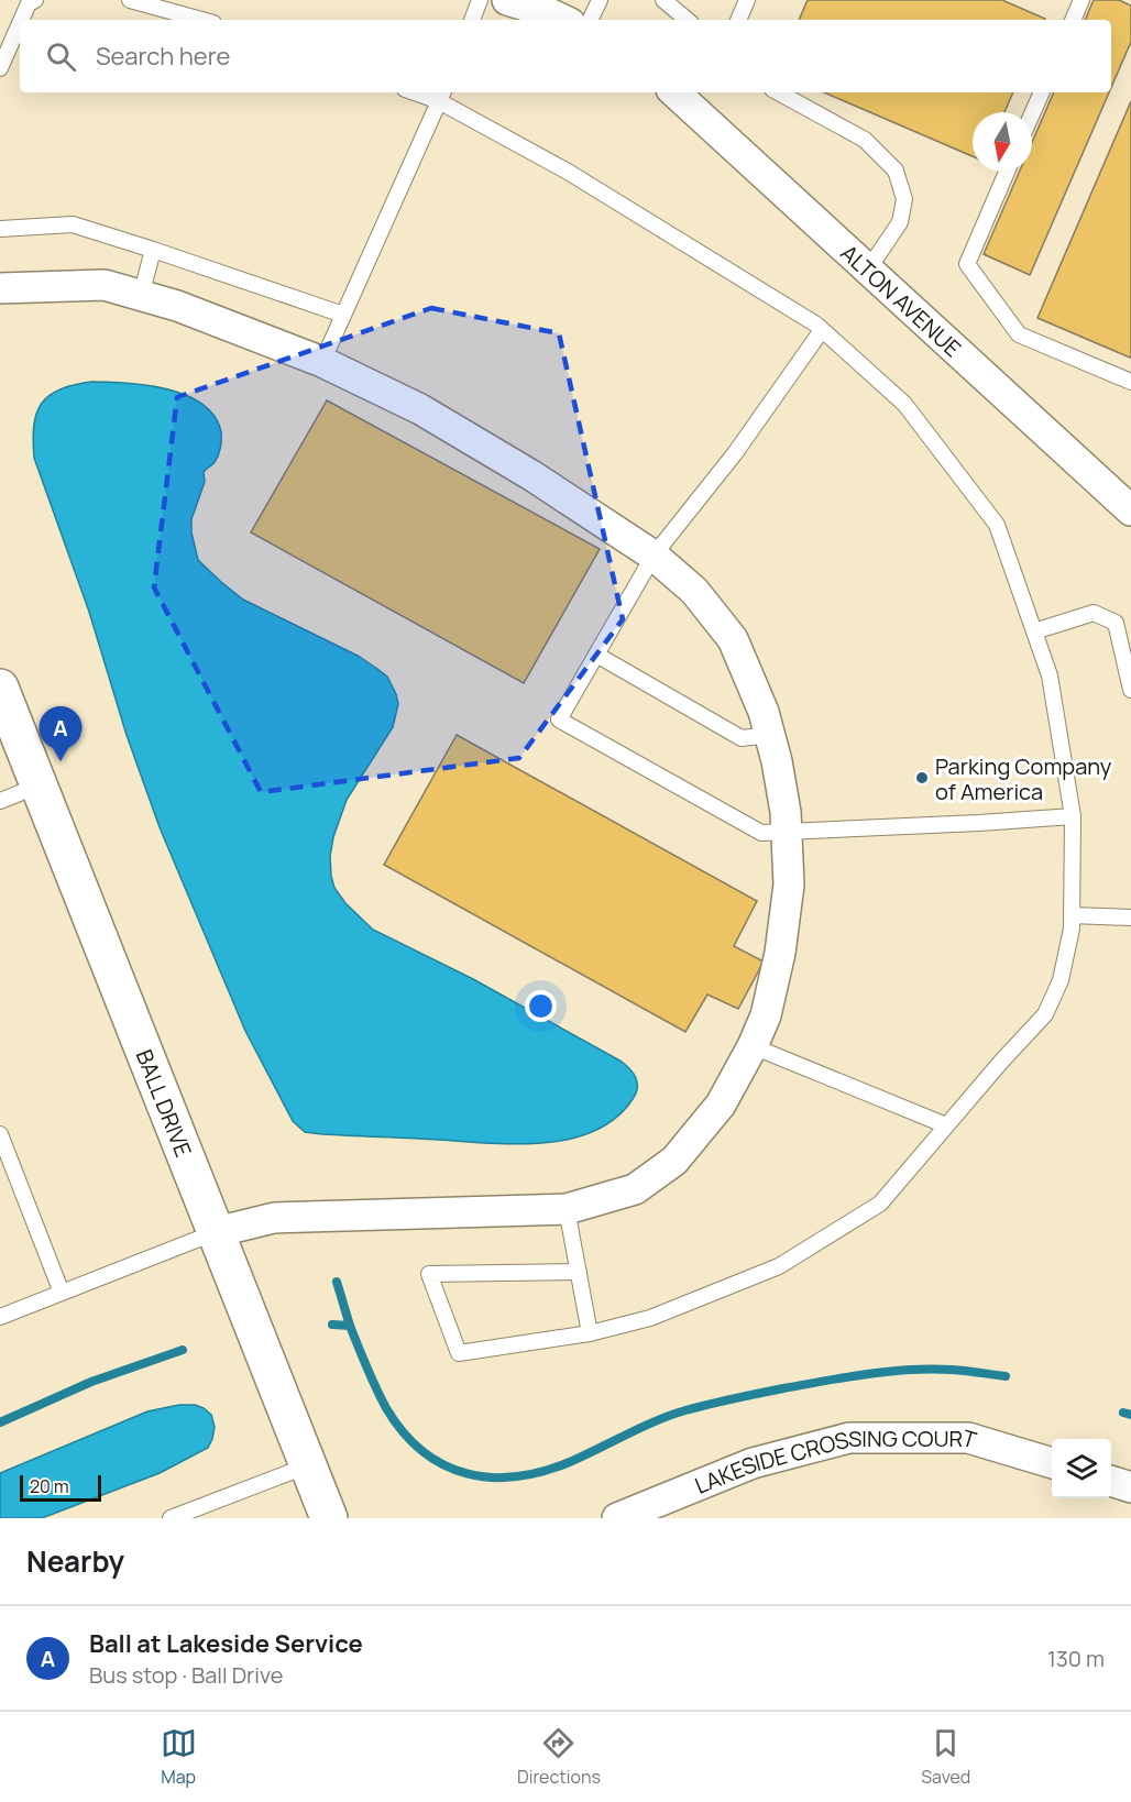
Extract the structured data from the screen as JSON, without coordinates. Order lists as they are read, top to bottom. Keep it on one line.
{"streets":{"street":["ALTON AVENUE","BALL DRIVE","LAKESIDE CROSSING COURT"]},"places":["Parking Company of America"],"scale_bar":"20 m","north":"bottom","page":{"search":"Search here","pins":"A","scale":"20 m","heading":"Nearby","list":[{"mark":"A","name":"Ball at Lakeside Service","note":"Bus stop · Ball Drive","value":"130 m"}],"nav":["Map","Directions","Saved"]}}
